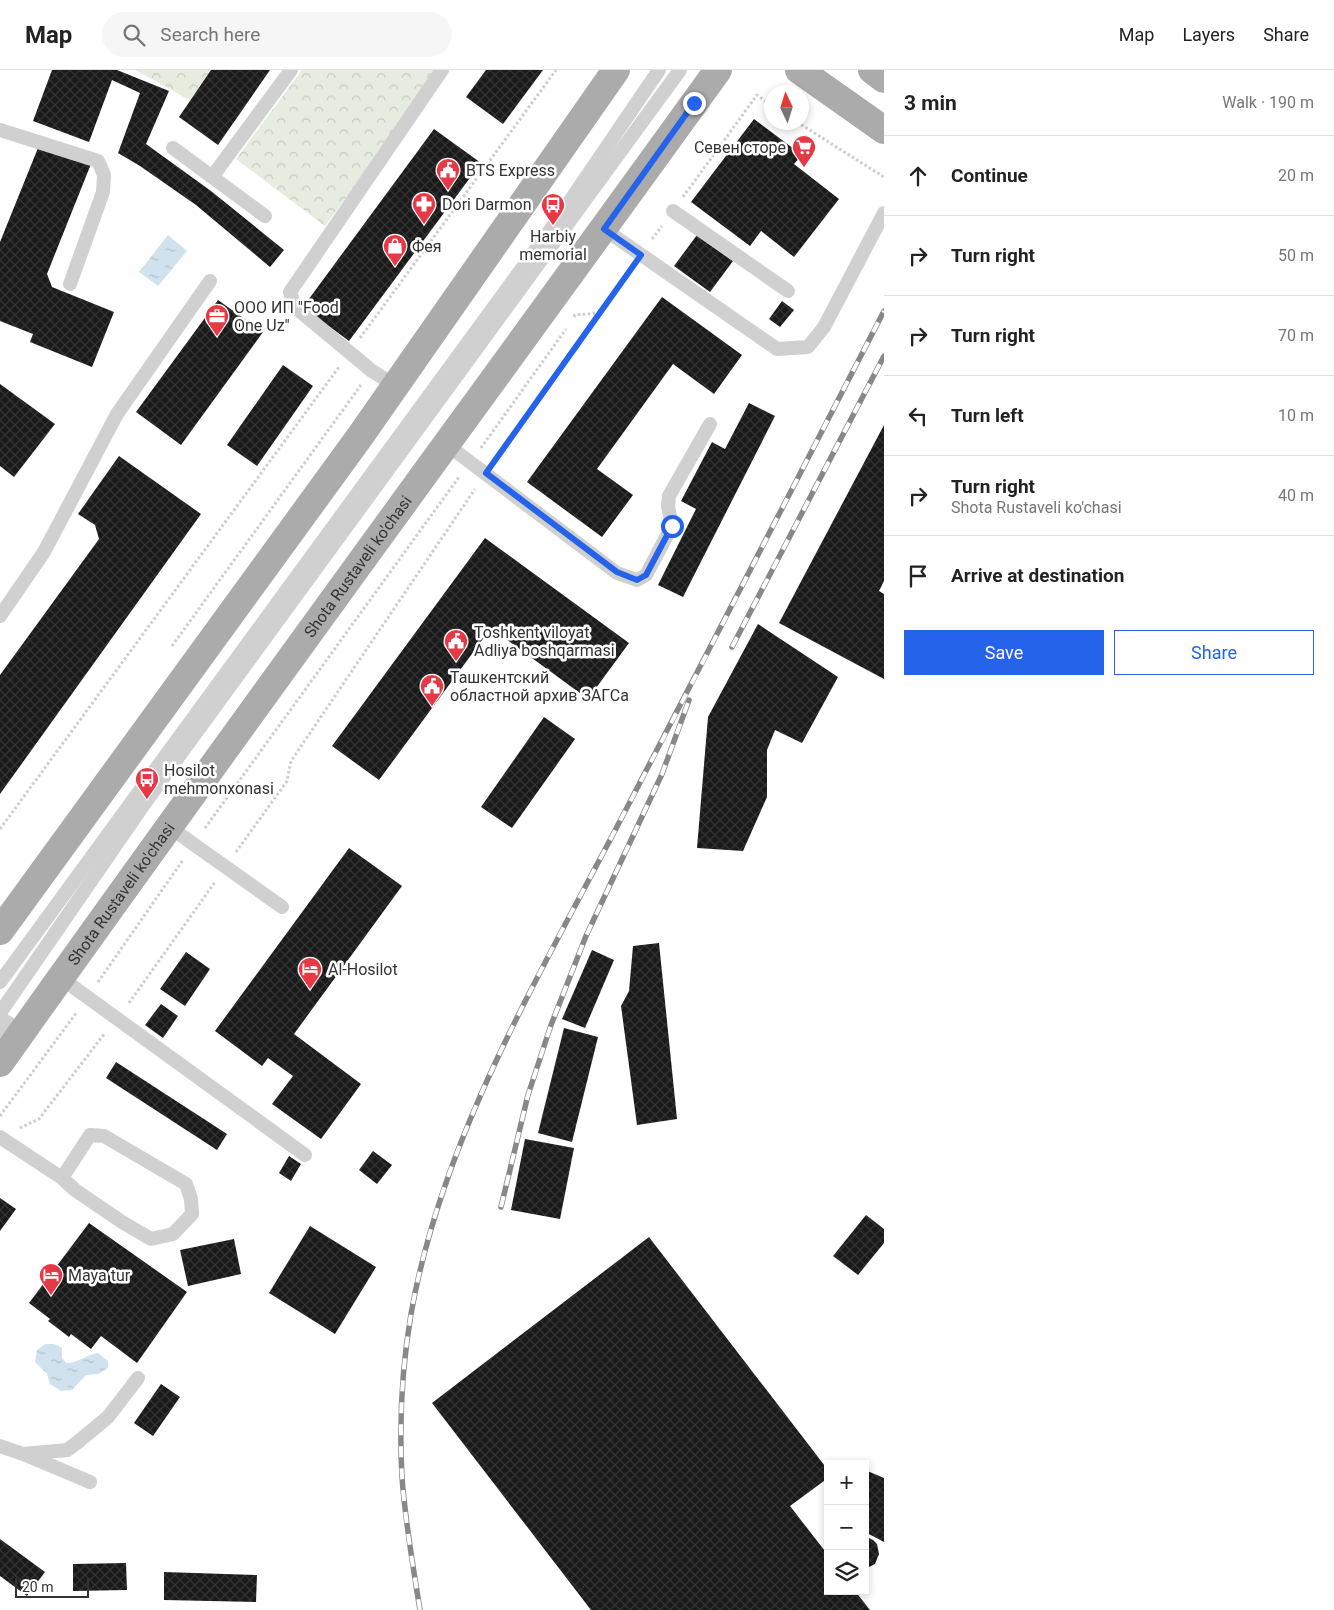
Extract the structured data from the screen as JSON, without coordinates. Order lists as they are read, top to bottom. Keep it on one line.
{"streets":{"main road":["Shota Rustaveli ko'chasi"]},"places":{"supermarket":["Севен сторе"],"public building":["BTS Express","Toshkent viloyat Adliya boshqarmasi","Ташкентский областной архив ЗАГСа"],"pharmacy":["Dori Darmon"],"bus stop":["Harbiy memorial","Hosilot mehmonxonasi"],"shop":["Фея"],"office":["ООО ИП \"Food One Uz\""],"hotel":["Al-Hosilot","Maya tur"]},"scale_bar":"20 m","north":"top","page":{"header":"Map","search":"Search here","nav":["Map","Layers","Share"],"heading":["3 min","Walk · 190 m"],"list":[["Continue","20 m"],["Turn right","50 m"],["Turn right","70 m"],["Turn left","10 m"],["Turn right","Shota Rustaveli ko'chasi","40 m"],"Arrive at destination"],"buttons":["Save","Share"],"map_buttons":["+","−"],"scale":"20 m"}}
